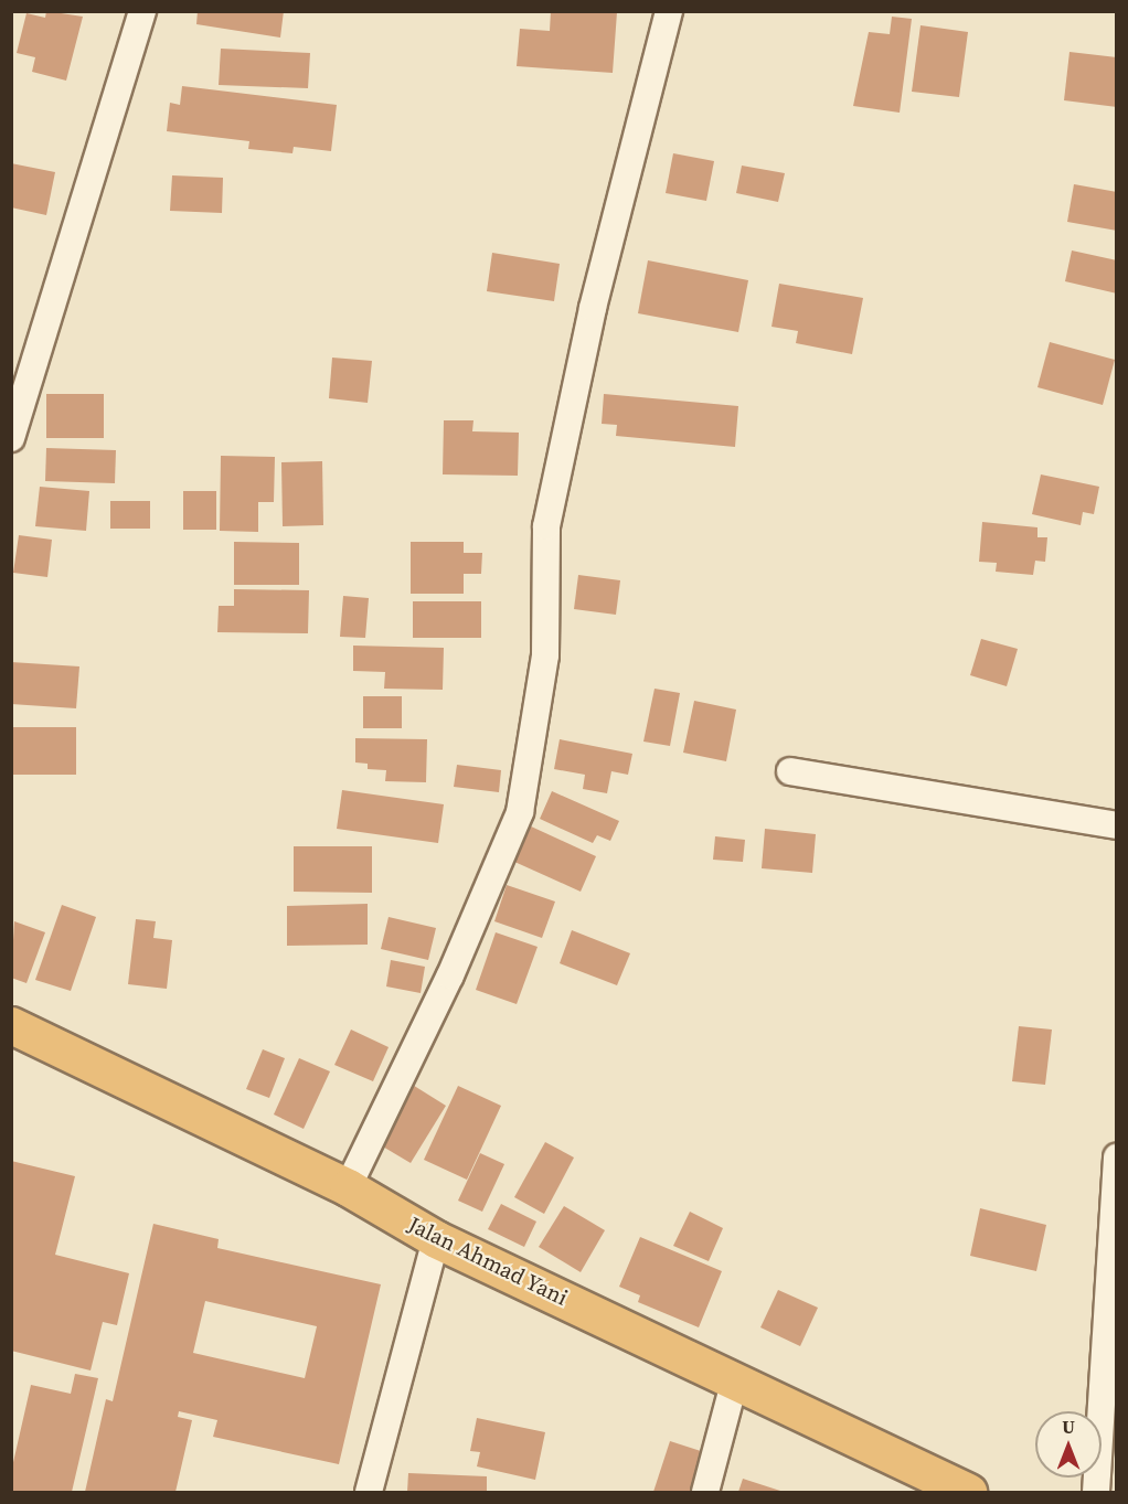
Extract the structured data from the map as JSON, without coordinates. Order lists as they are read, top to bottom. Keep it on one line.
{"streets":{"highway":["Jalan Ahmad Yani"]},"north":"top"}
